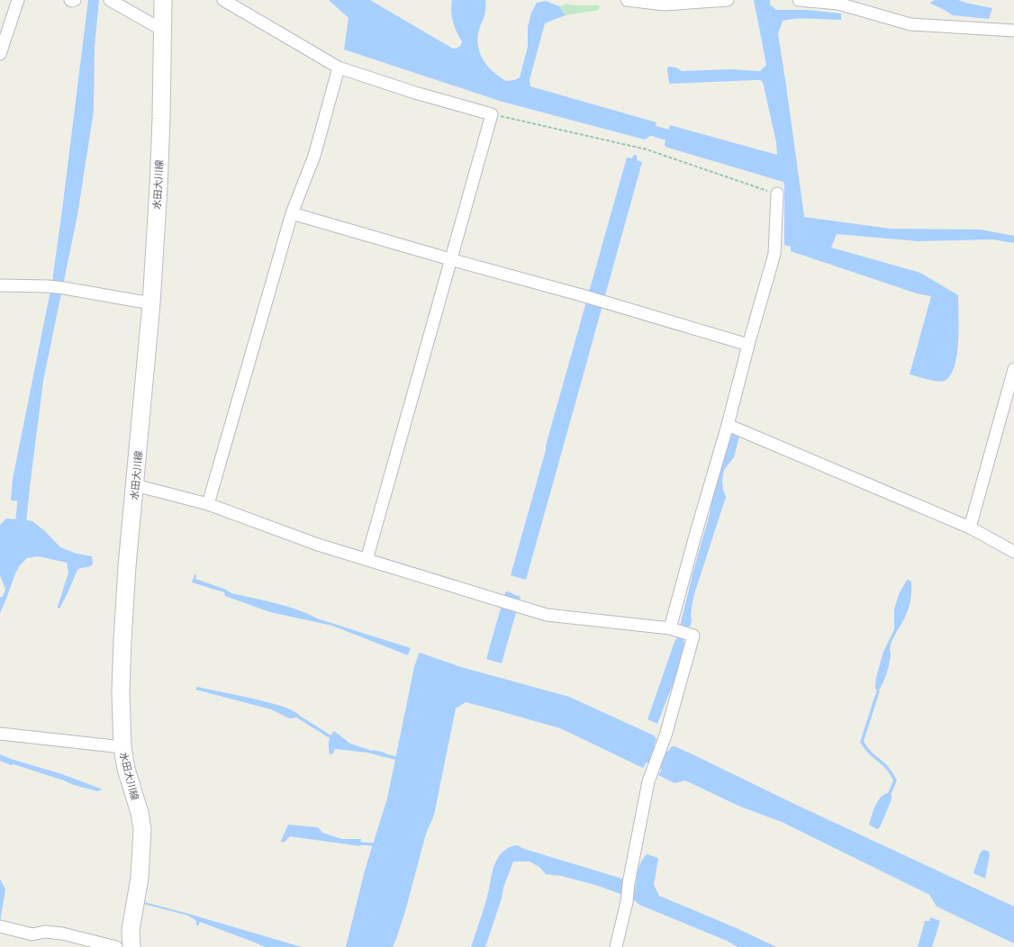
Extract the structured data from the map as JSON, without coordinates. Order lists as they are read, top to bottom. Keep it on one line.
{"streets":{"main road":["水田大川線"]}}
